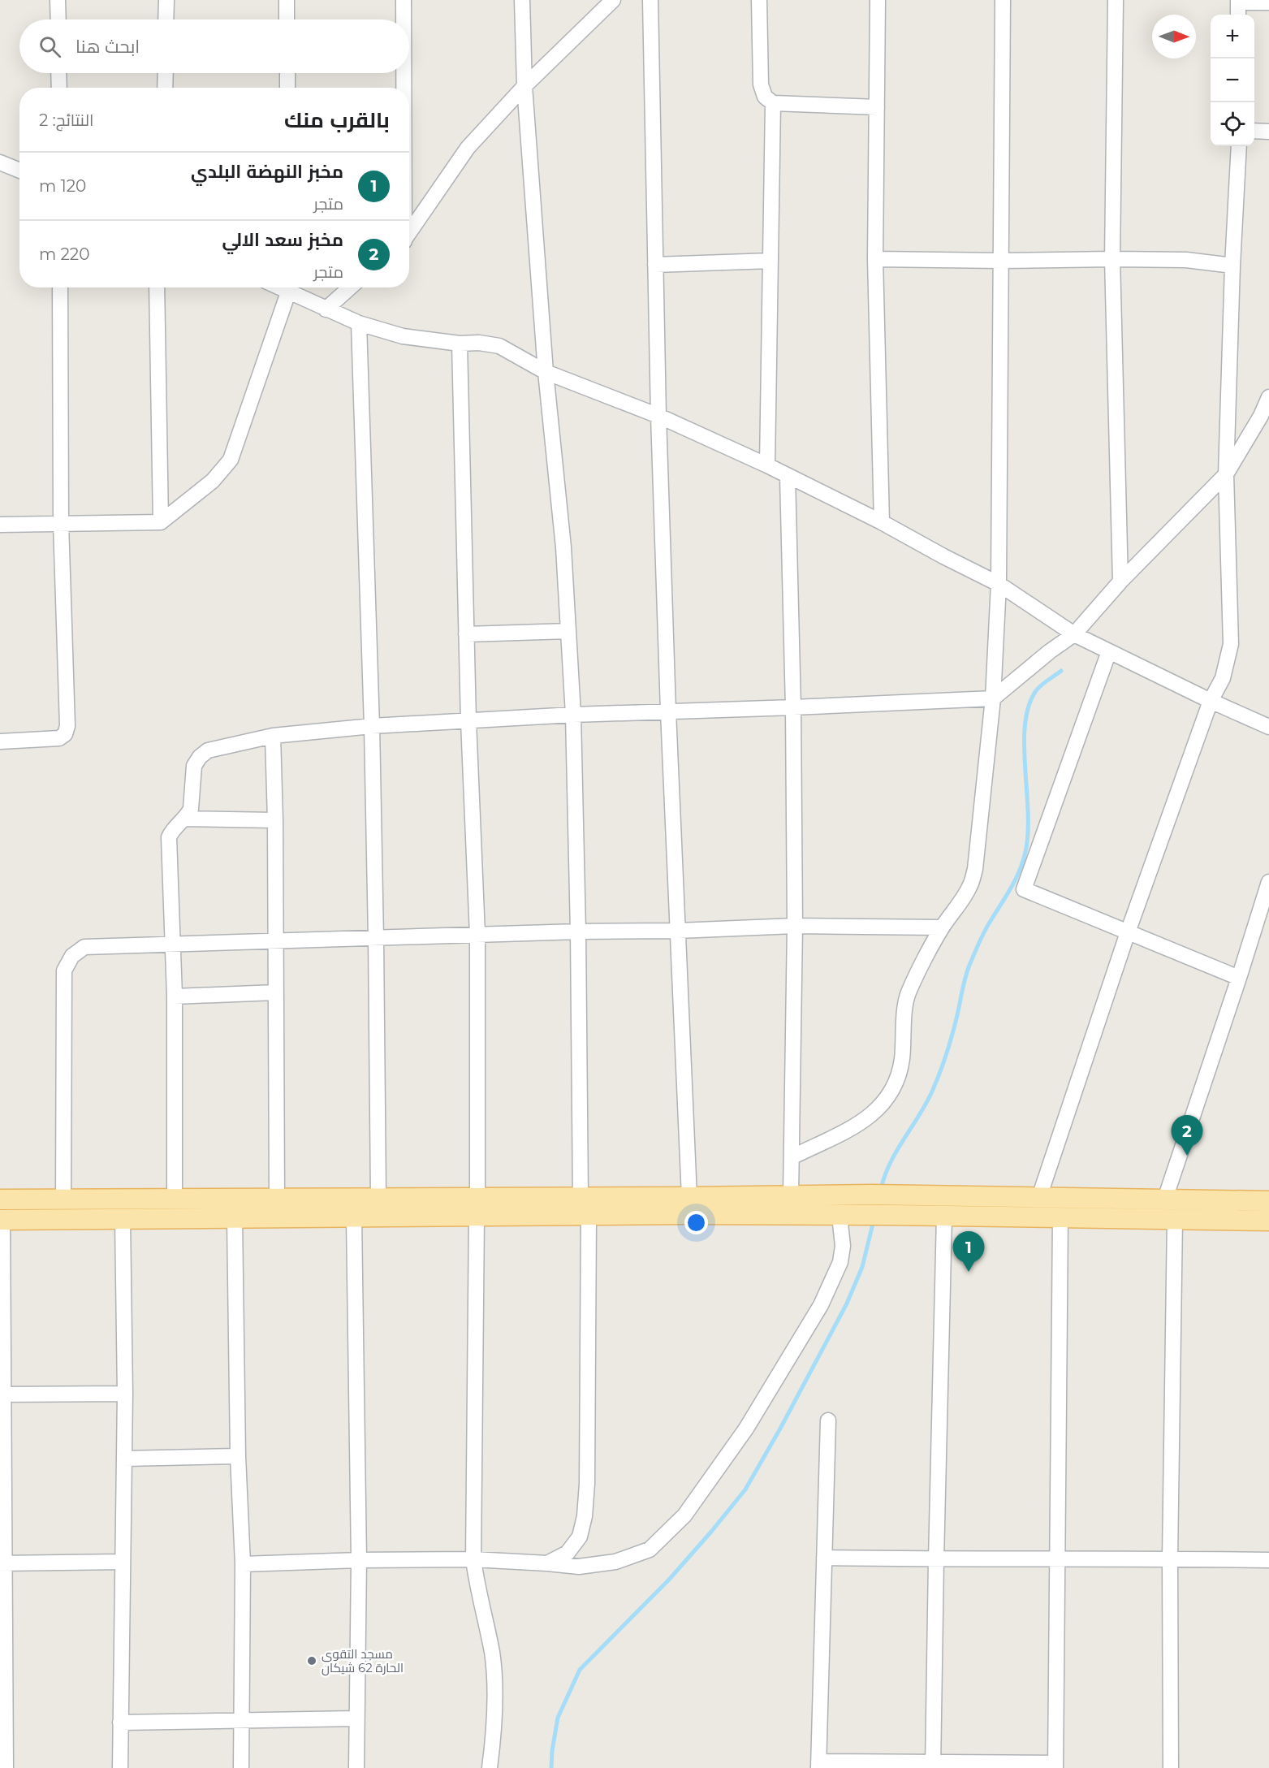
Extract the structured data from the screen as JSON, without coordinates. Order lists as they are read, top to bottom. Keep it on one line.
{"places":["مسجد التقوى الحارة 62 شيكان"],"north":"right","page":{"map_buttons":["+","−"],"search":"ابحث هنا","heading":["بالقرب منك","النتائج: 2"],"list":[{"mark":"1","name":"مخبز النهضة البلدي","note":"متجر","value":"120 m"},{"mark":"2","name":"مخبز سعد الالي","note":"متجر","value":"220 m"}],"pins":["2","1"]}}
